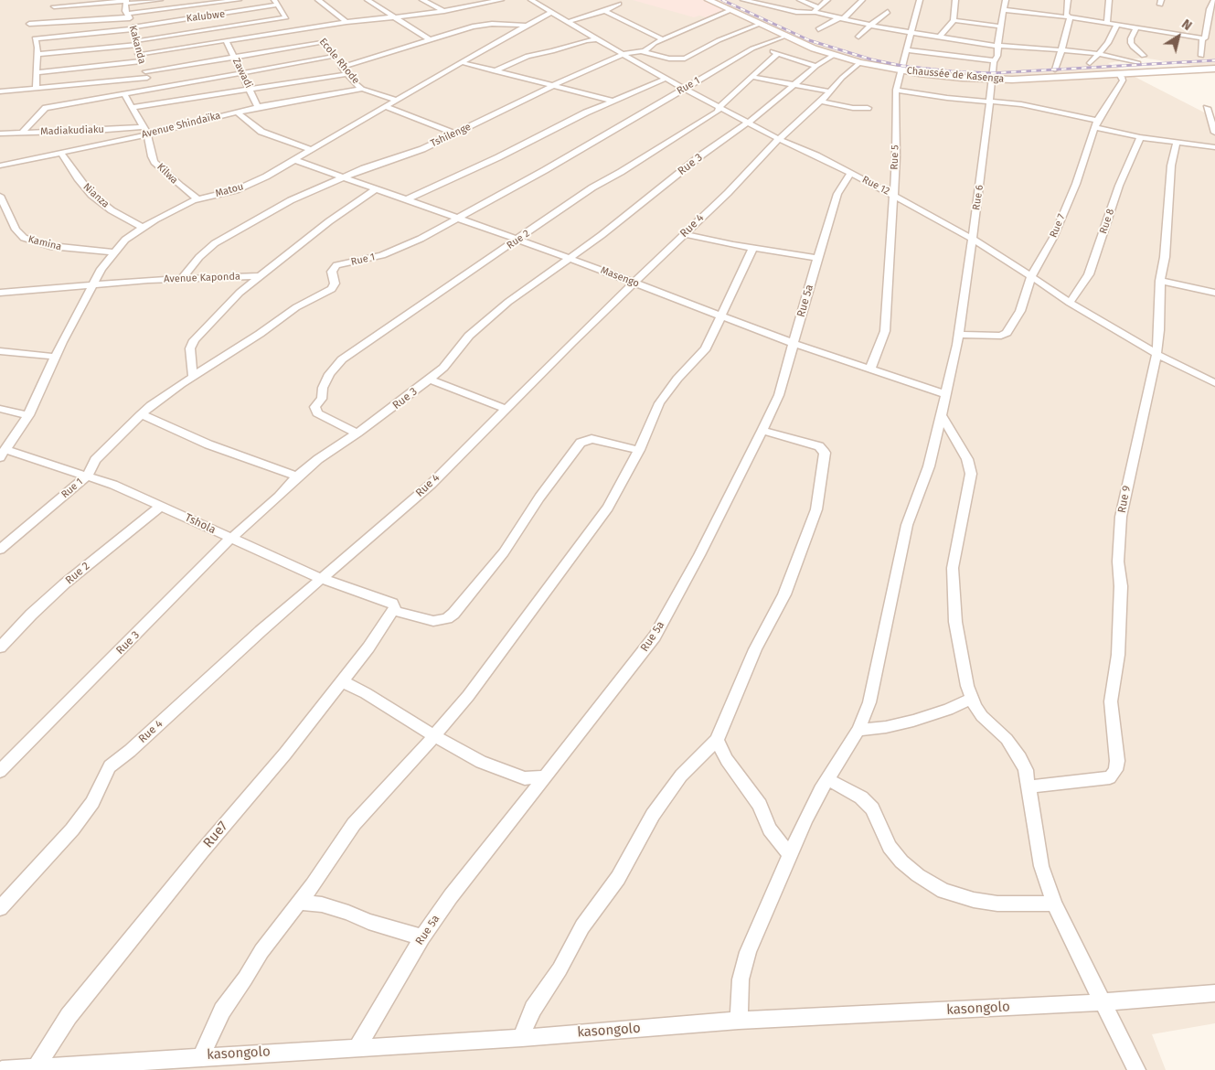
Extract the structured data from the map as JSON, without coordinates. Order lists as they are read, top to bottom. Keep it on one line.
{"streets":{"main road":["Chaussée de Kasenga"],"street":["Kalubwe","Kakanda","Ecole Rhode","Zawadi","Rue 1","Avenue Shindaïka","Madiakudiaku","Tshilenge","Rue 5","Rue 3","Kilwa","Rue 12","Matou","Nianza","Rue 6","Rue 8","Rue 4","Rue 7","Rue 2","Kamina","Masengo","Avenue Kaponda","Rue 5a","Rue 9","Tshola","Rue7","kasongolo"]},"crossings":[["Kalubwe","Kakanda"],["Ecole Rhode","Avenue Shindaïka"],["Ecole Rhode","Matou"],["Zawadi","Avenue Shindaïka"],["Chaussée de Kasenga","Rue 1"],["Chaussée de Kasenga","Tshilenge"],["Chaussée de Kasenga","Rue 5"],["Chaussée de Kasenga","Rue 3"],["Chaussée de Kasenga","Rue 6"],["Chaussée de Kasenga","Rue 4"],["Chaussée de Kasenga","Rue 7"],["Rue 1","Rue 12"],["Rue 1","Masengo"],["Rue 1","Tshola"],["Avenue Shindaïka","Madiakudiaku"],["Avenue Shindaïka","Kilwa"],["Avenue Shindaïka","Nianza"],["Madiakudiaku","Kilwa"],["Tshilenge","Rue 12"],["Tshilenge","Masengo"],["Tshilenge","Avenue Kaponda"],["Rue 5","Rue 12"],["Rue 5","Masengo"],["Rue 3","Rue 12"],["Rue 3","Rue 2"],["Rue 3","Masengo"],["Rue 3","Tshola"],["Kilwa","Matou"],["Rue 12","Matou"],["Rue 12","Rue 6"],["Rue 12","Rue 8"],["Rue 12","Rue 4"],["Rue 12","Rue 7"],["Rue 12","Rue 2"],["Rue 12","Rue 5a"],["Rue 12","Rue 9"],["Matou","Nianza"],["Matou","Kamina"],["Matou","Masengo"],["Matou","Avenue Kaponda"],["Matou","Tshola"],["Rue 6","Rue 7"],["Rue 6","Masengo"],["Rue 6","kasongolo"],["Rue 4","Masengo"],["Rue 4","Tshola"],["Rue 2","Masengo"],["Rue 2","Tshola"],["Masengo","Rue 5a"],["Rue 5a","kasongolo"],["Tshola","Rue7"],["Rue7","kasongolo"]],"north":"top right"}
